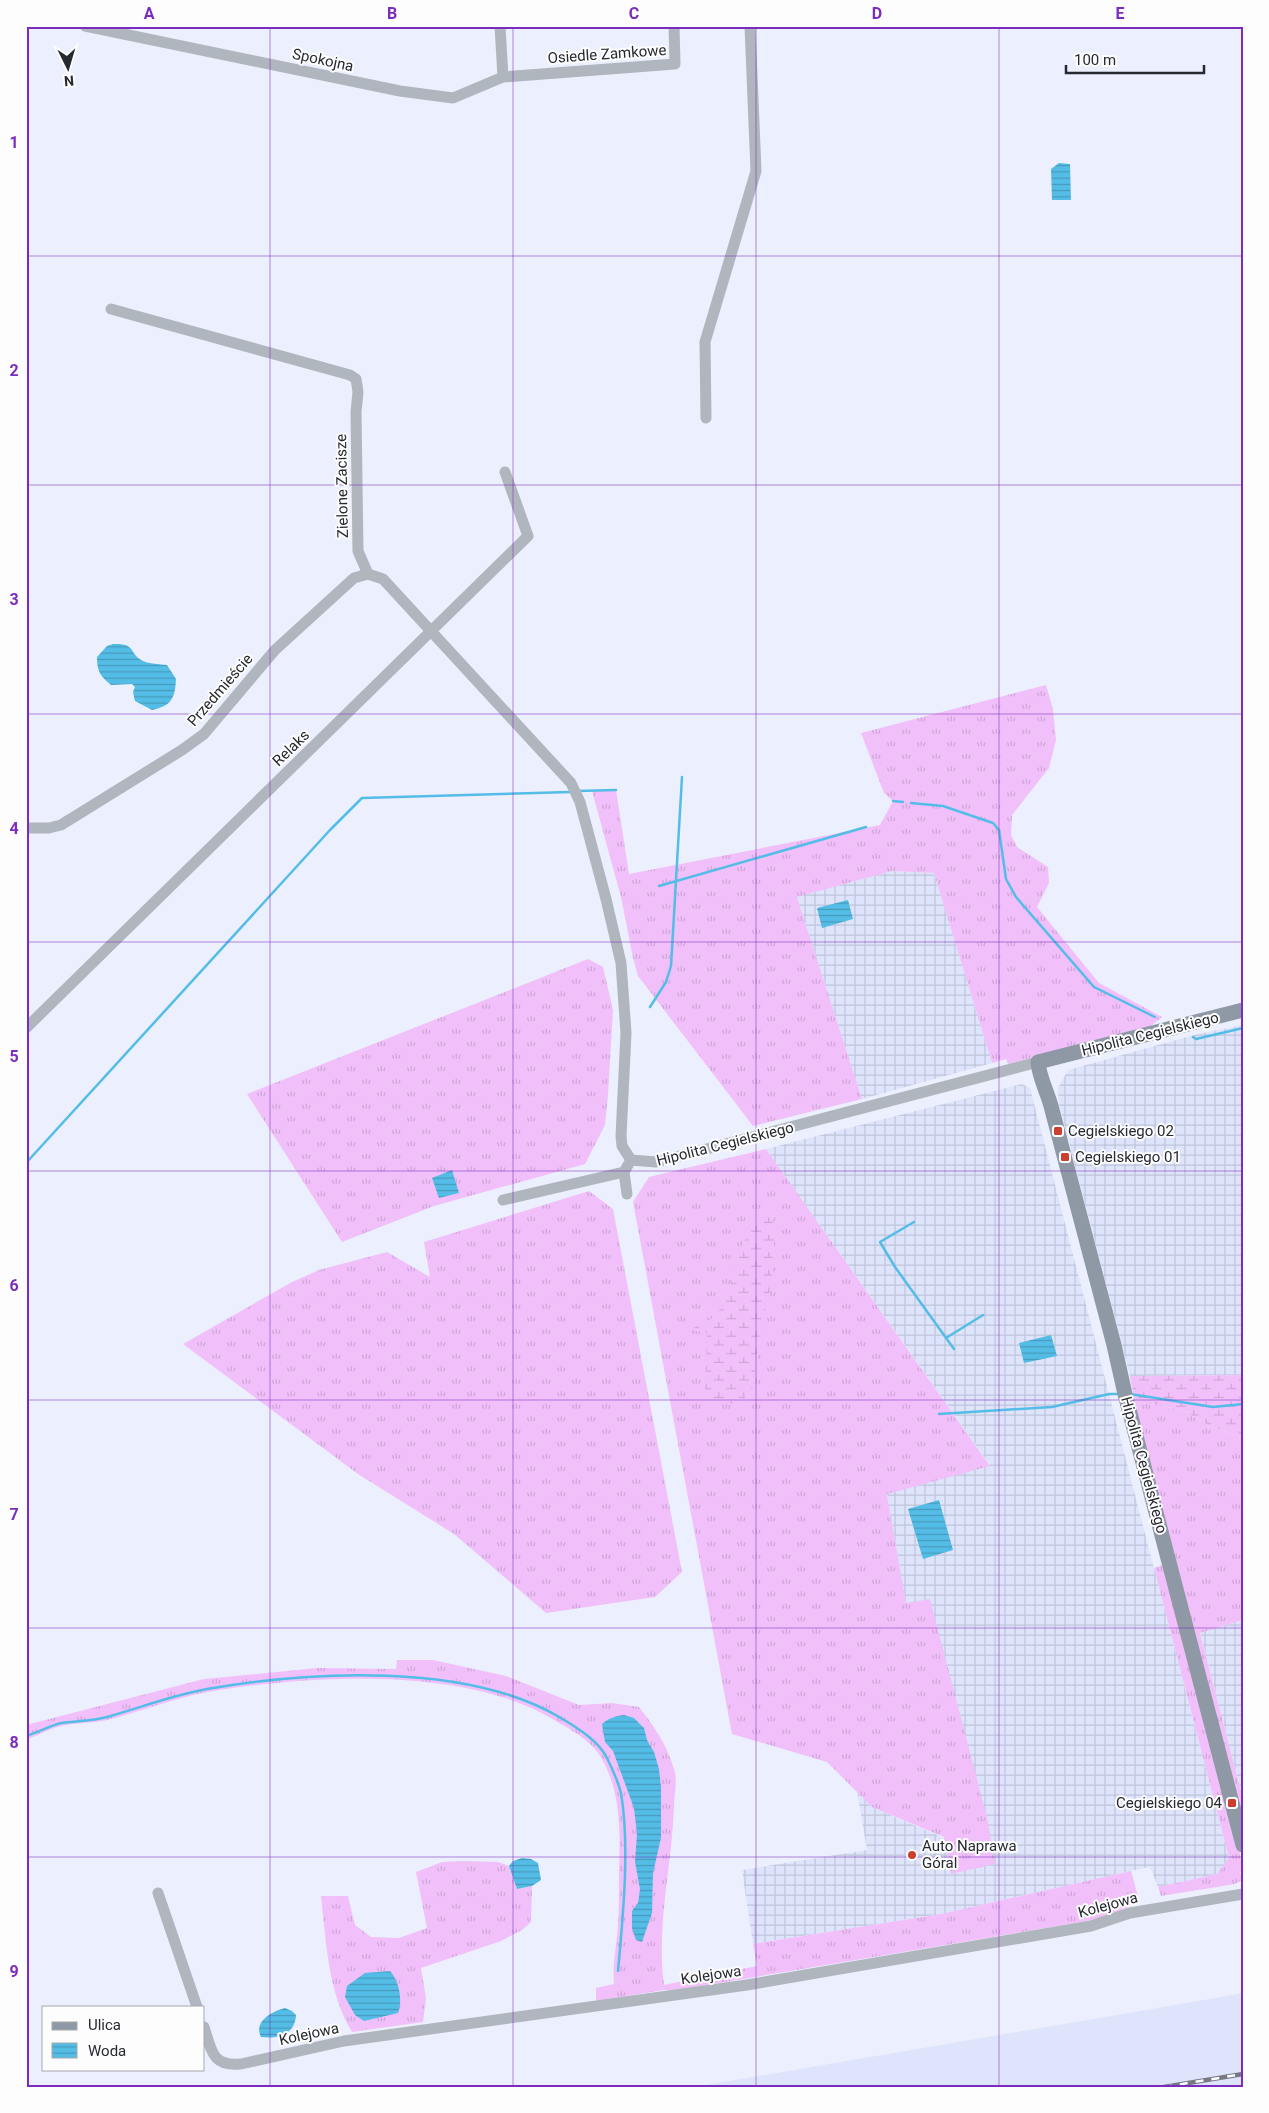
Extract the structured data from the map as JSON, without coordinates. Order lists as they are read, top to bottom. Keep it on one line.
{"streets":{"street":["Osiedle Zamkowe","Spokojna","Zielone Zacisze","Przedmieście","Relaks","Hipolita Cegielskiego","Kolejowa"]},"crossings":[["Osiedle Zamkowe","Spokojna"],["Zielone Zacisze","Przedmieście"]],"places":{"transit":["Cegielskiego 02","Cegielskiego 01","Cegielskiego 04"],"other":["Auto Naprawa Góral"]},"legend":["Ulica","Woda"],"scale_bar":"100 m","north":"bottom","grid":{"columns":["A","B","C","D","E"],"rows":["1","2","3","4","5","6","7","8","9"]}}
